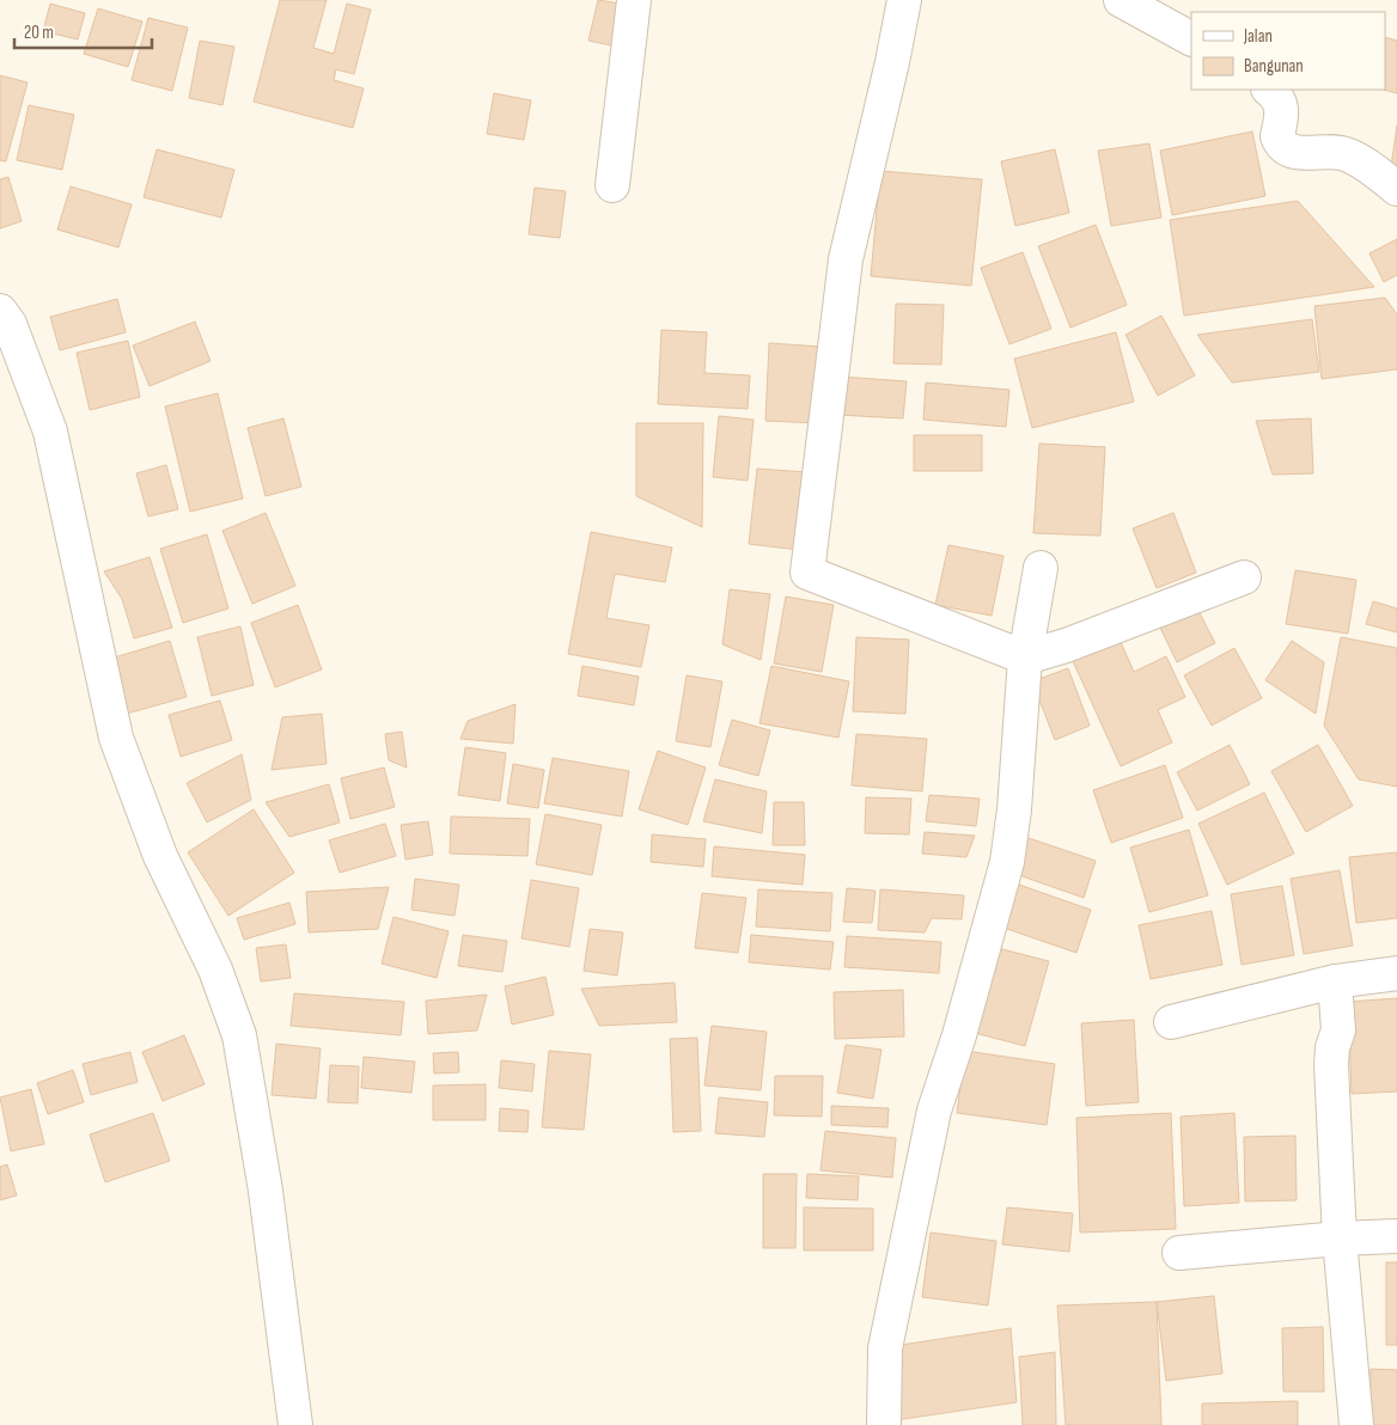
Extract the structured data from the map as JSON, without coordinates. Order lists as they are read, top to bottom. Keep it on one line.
{"legend":["Jalan","Bangunan"],"scale_bar":"20 m"}
